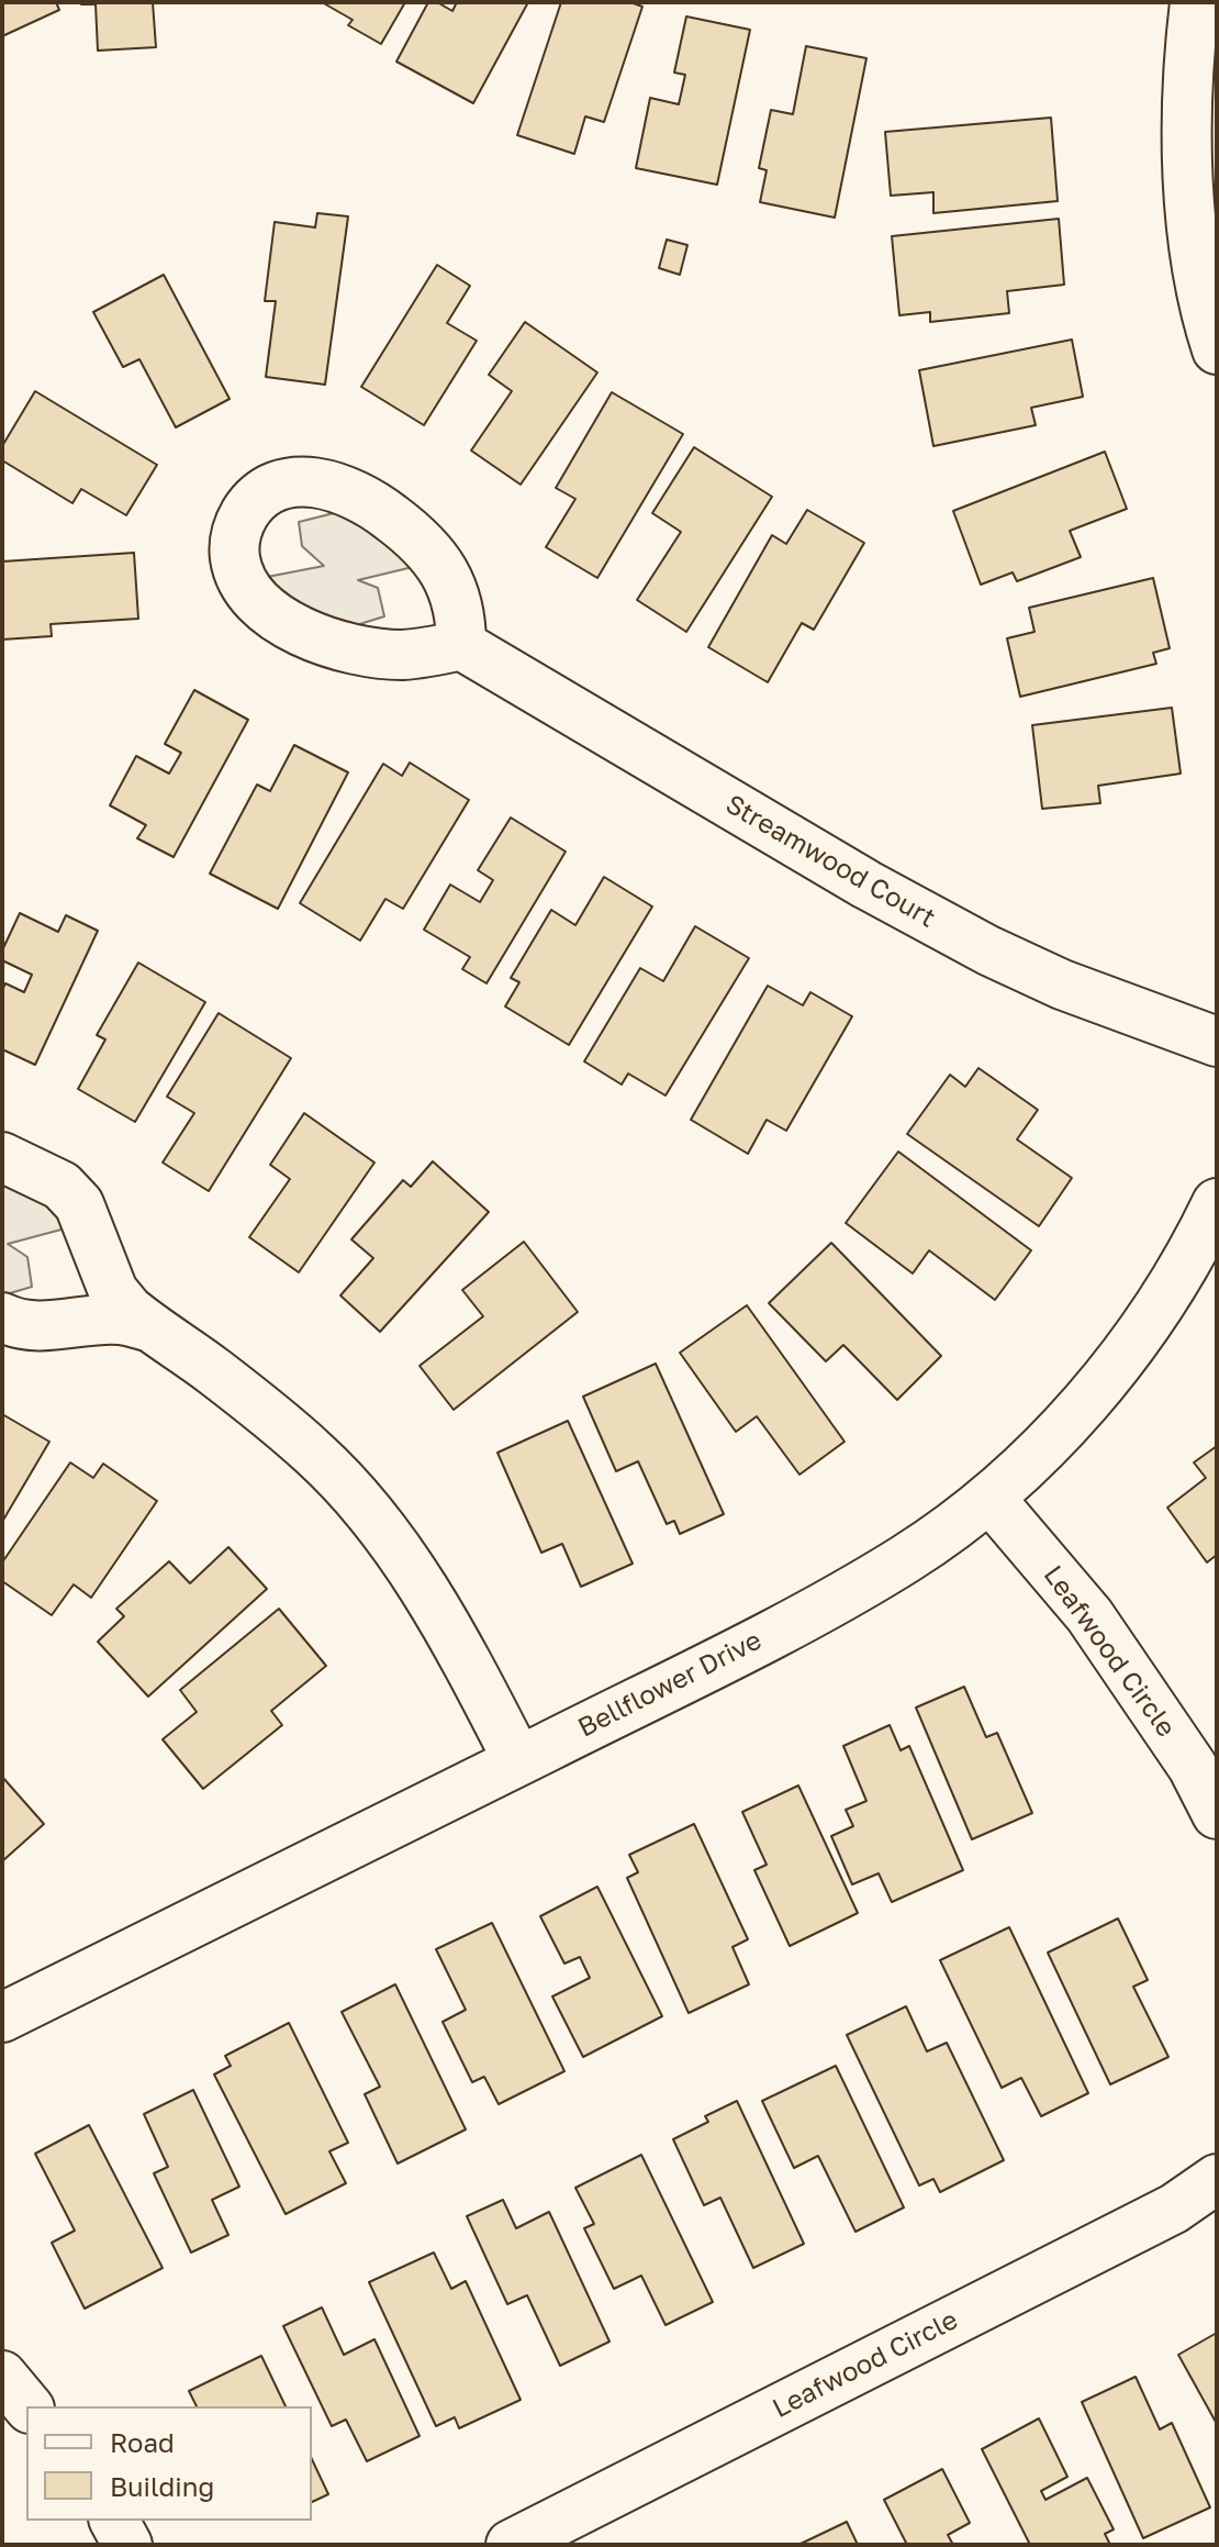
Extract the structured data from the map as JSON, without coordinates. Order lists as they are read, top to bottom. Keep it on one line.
{"streets":{"street":["Streamwood Court","Leafwood Circle","Bellflower Drive"]},"crossings":[["Leafwood Circle","Bellflower Drive"]],"legend":["Road","Building"]}
